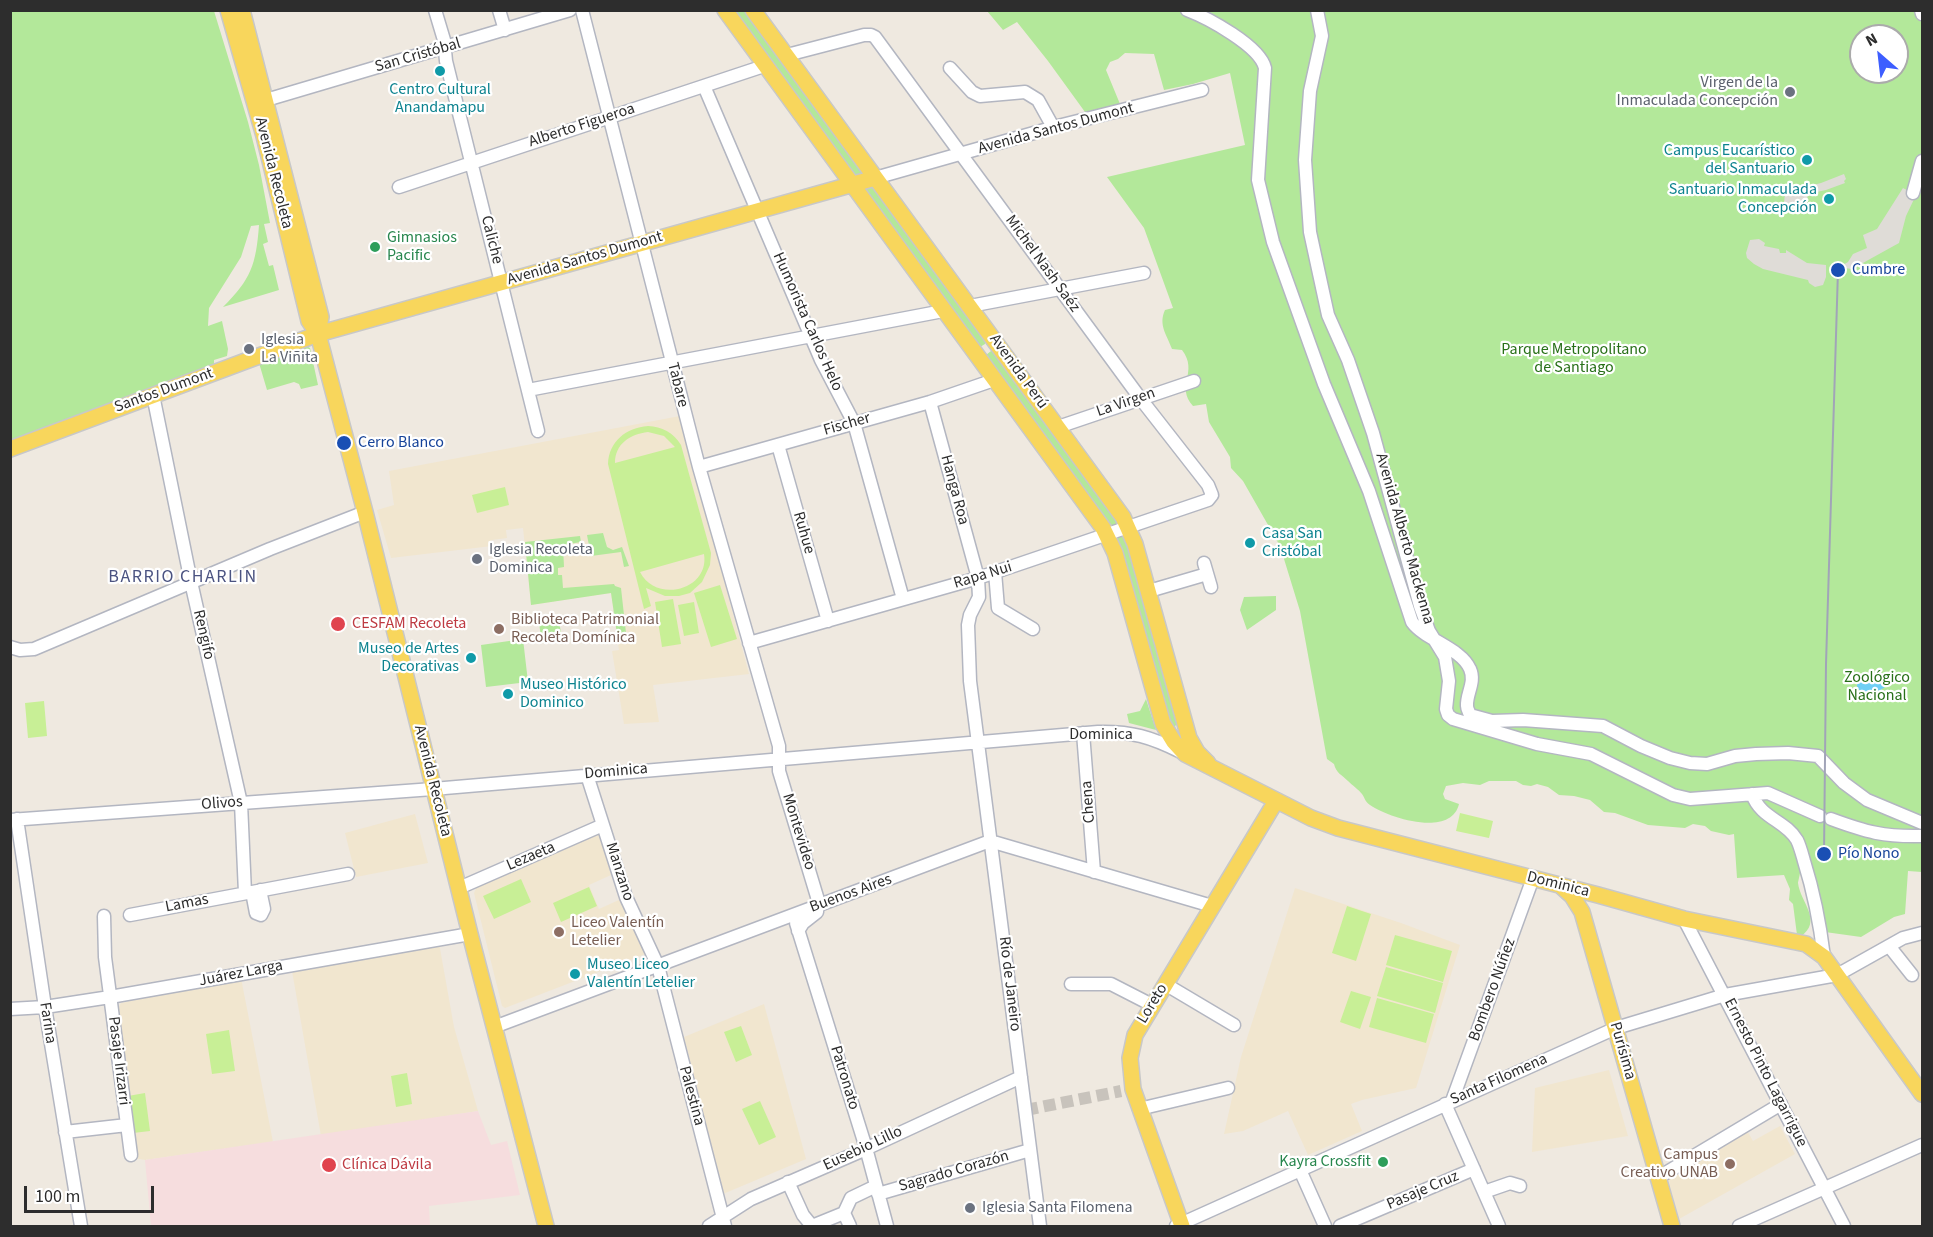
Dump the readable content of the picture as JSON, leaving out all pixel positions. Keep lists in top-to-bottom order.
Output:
{
  "streets": {
    "main road": [
      "Avenida Santos Dumont",
      "Avenida Recoleta",
      "Avenida Perú",
      "Santos Dumont",
      "Dominica",
      "Loreto",
      "Purísima"
    ],
    "street": [
      "San Cristóbal",
      "Alberto Figueroa",
      "Caliche",
      "Michel Nash Saéz",
      "Humorista Carlos Helo",
      "Tabare",
      "La Virgen",
      "Fischer",
      "Hanga Roa",
      "Ruhue",
      "Avenida Alberto Mackenna",
      "Rapa Nui",
      "Rengifo",
      "Chena",
      "Olivos",
      "Montevideo",
      "Lezaeta",
      "Manzano",
      "Buenos Aires",
      "Lamas",
      "Juárez Larga",
      "Río de Janeiro",
      "Bombero Núñez",
      "Farina",
      "Pasaje Irizarri",
      "Ernesto Pinto Lagarrigue",
      "Patronato",
      "Santa Filomena",
      "Palestina",
      "Eusebio Lillo",
      "Sagrado Corazón",
      "Pasaje Cruz"
    ]
  },
  "crossings": [
    ["San Cristóbal", "Avenida Recoleta"],
    ["San Cristóbal", "Caliche"],
    ["Alberto Figueroa", "Caliche"],
    ["Alberto Figueroa", "Humorista Carlos Helo"],
    ["Alberto Figueroa", "Avenida Perú"],
    ["Alberto Figueroa", "Tabare"],
    ["Avenida Santos Dumont", "Avenida Recoleta"],
    ["Avenida Santos Dumont", "Caliche"],
    ["Avenida Santos Dumont", "Michel Nash Saéz"],
    ["Avenida Santos Dumont", "Humorista Carlos Helo"],
    ["Avenida Santos Dumont", "Avenida Perú"],
    ["Avenida Santos Dumont", "Tabare"],
    ["Avenida Santos Dumont", "Santos Dumont"],
    ["Avenida Recoleta", "Santos Dumont"],
    ["Avenida Recoleta", "Dominica"],
    ["Avenida Recoleta", "Olivos"],
    ["Avenida Recoleta", "Lezaeta"],
    ["Avenida Recoleta", "Buenos Aires"],
    ["Avenida Recoleta", "Juárez Larga"],
    ["Michel Nash Saéz", "Avenida Perú"],
    ["Michel Nash Saéz", "La Virgen"],
    ["Michel Nash Saéz", "Rapa Nui"],
    ["Humorista Carlos Helo", "Fischer"],
    ["Humorista Carlos Helo", "Rapa Nui"],
    ["Avenida Perú", "La Virgen"],
    ["Avenida Perú", "Fischer"],
    ["Avenida Perú", "Rapa Nui"],
    ["Avenida Perú", "Dominica"],
    ["Tabare", "Fischer"],
    ["Tabare", "Rapa Nui"],
    ["Tabare", "Dominica"],
    ["Tabare", "Montevideo"],
    ["Santos Dumont", "Rengifo"],
    ["Fischer", "Hanga Roa"],
    ["Fischer", "Ruhue"],
    ["Hanga Roa", "Rapa Nui"],
    ["Ruhue", "Rapa Nui"],
    ["Rengifo", "Olivos"],
    ["Dominica", "Chena"],
    ["Dominica", "Olivos"],
    ["Dominica", "Montevideo"],
    ["Dominica", "Manzano"],
    ["Dominica", "Río de Janeiro"],
    ["Dominica", "Bombero Núñez"],
    ["Dominica", "Loreto"],
    ["Dominica", "Purísima"],
    ["Dominica", "Ernesto Pinto Lagarrigue"],
    ["Olivos", "Farina"],
    ["Montevideo", "Buenos Aires"],
    ["Lezaeta", "Manzano"],
    ["Manzano", "Buenos Aires"],
    ["Manzano", "Palestina"],
    ["Buenos Aires", "Río de Janeiro"],
    ["Buenos Aires", "Patronato"],
    ["Buenos Aires", "Palestina"],
    ["Juárez Larga", "Farina"],
    ["Juárez Larga", "Pasaje Irizarri"],
    ["Río de Janeiro", "Eusebio Lillo"],
    ["Río de Janeiro", "Sagrado Corazón"],
    ["Bombero Núñez", "Santa Filomena"],
    ["Loreto", "Santa Filomena"],
    ["Farina", "Pasaje Irizarri"],
    ["Purísima", "Santa Filomena"],
    ["Ernesto Pinto Lagarrigue", "Santa Filomena"],
    ["Patronato", "Eusebio Lillo"],
    ["Patronato", "Sagrado Corazón"],
    ["Palestina", "Eusebio Lillo"]
  ],
  "districts": ["BARRIO CHARLIN"],
  "parks": ["Parque Metropolitano de Santiago", "Zoológico Nacional"],
  "places": [
    "Centro Cultural Anandamapu",
    "Virgen de la Inmaculada Concepción",
    "Campus Eucarístico del Santuario",
    "Santuario Inmaculada Concepción",
    "Gimnasios Pacific",
    "Cumbre",
    "Iglesia La Viñita",
    "Cerro Blanco",
    "Casa San Cristóbal",
    "Iglesia Recoleta Dominica",
    "CESFAM Recoleta",
    "Biblioteca Patrimonial Recoleta Domínica",
    "Museo de Artes Decorativas",
    "Museo Histórico Dominico",
    "Pío Nono",
    "Liceo Valentín Letelier",
    "Museo Liceo Valentín Letelier",
    "Kayra Crossfit",
    "Campus Creativo UNAB",
    "Clínica Dávila",
    "Iglesia Santa Filomena"
  ],
  "scale_bar": "100 m",
  "north": "top left"
}
